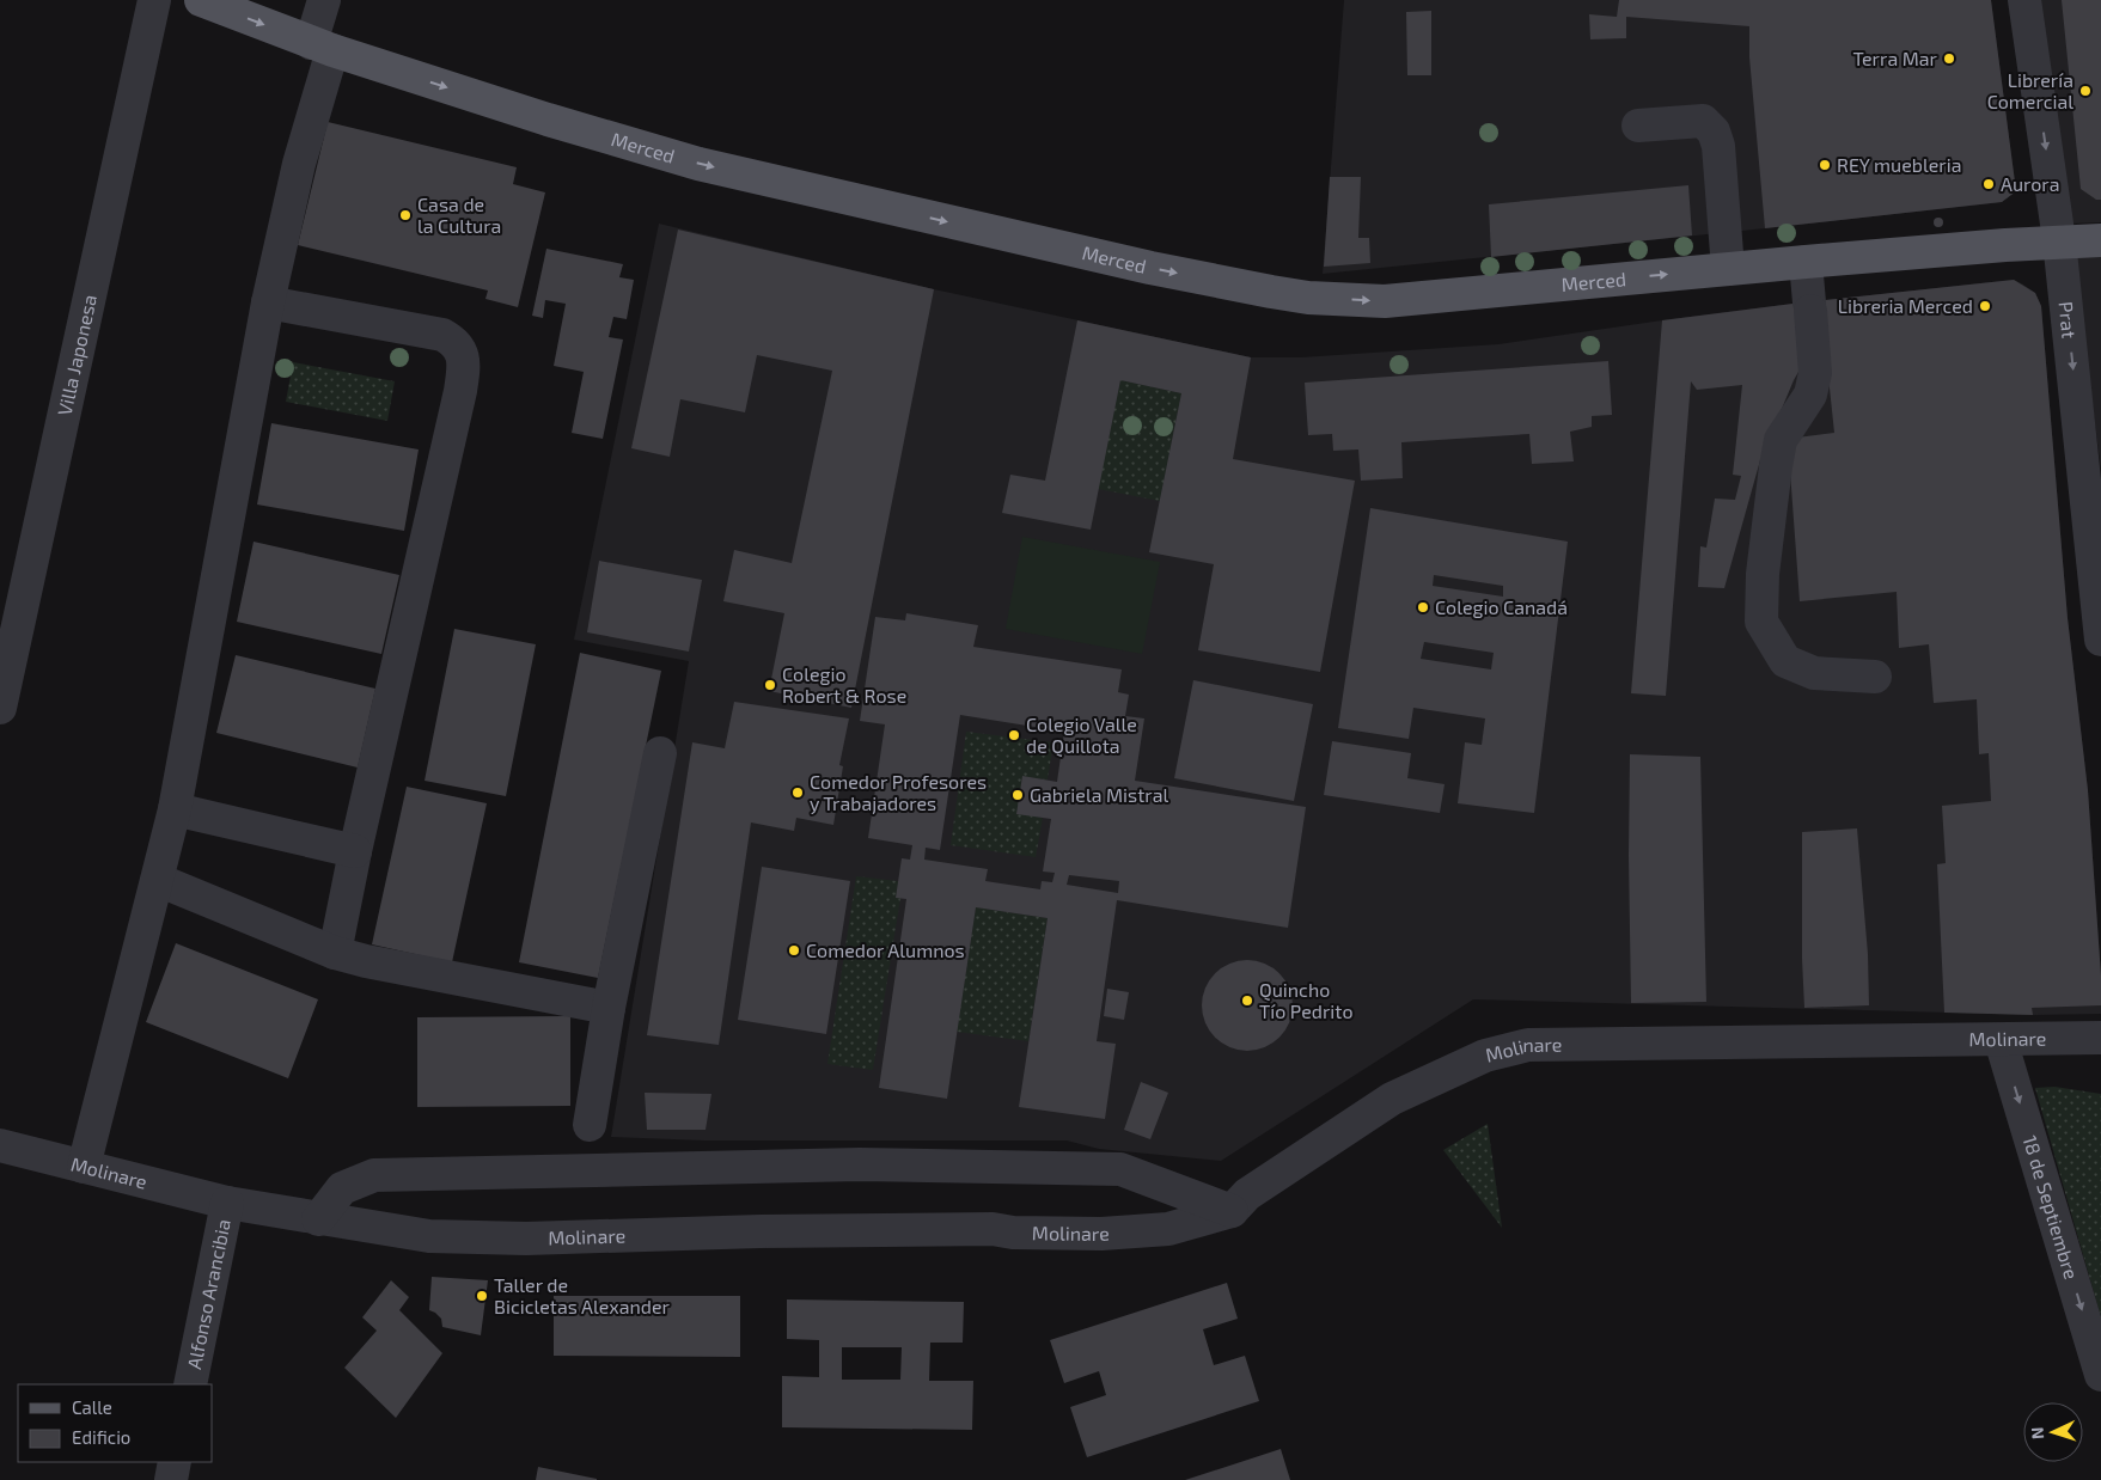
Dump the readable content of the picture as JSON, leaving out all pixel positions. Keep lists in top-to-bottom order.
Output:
{
  "streets": {
    "main road": ["Merced"],
    "street": [
      "Prat",
      "Villa Japonesa",
      "Molinare",
      "18 de Septiembre",
      "Alfonso Arancibia"
    ]
  },
  "crossings": [
    ["Merced", "Prat"],
    ["Molinare", "18 de Septiembre"],
    ["Molinare", "Alfonso Arancibia"]
  ],
  "one_way": ["Merced", "Prat", "18 de Septiembre"],
  "places": [
    "Terra Mar",
    "Librería Comercial",
    "REY muebleria",
    "Aurora",
    "Casa de la Cultura",
    "Libreria Merced",
    "Colegio Canadá",
    "Colegio Robert & Rose",
    "Colegio Valle de Quillota",
    "Comedor Profesores y Trabajadores",
    "Gabriela Mistral",
    "Comedor Alumnos",
    "Quincho Tío Pedrito",
    "Taller de Bicicletas Alexander"
  ],
  "legend": ["Calle", "Edificio"],
  "north": "left"
}
